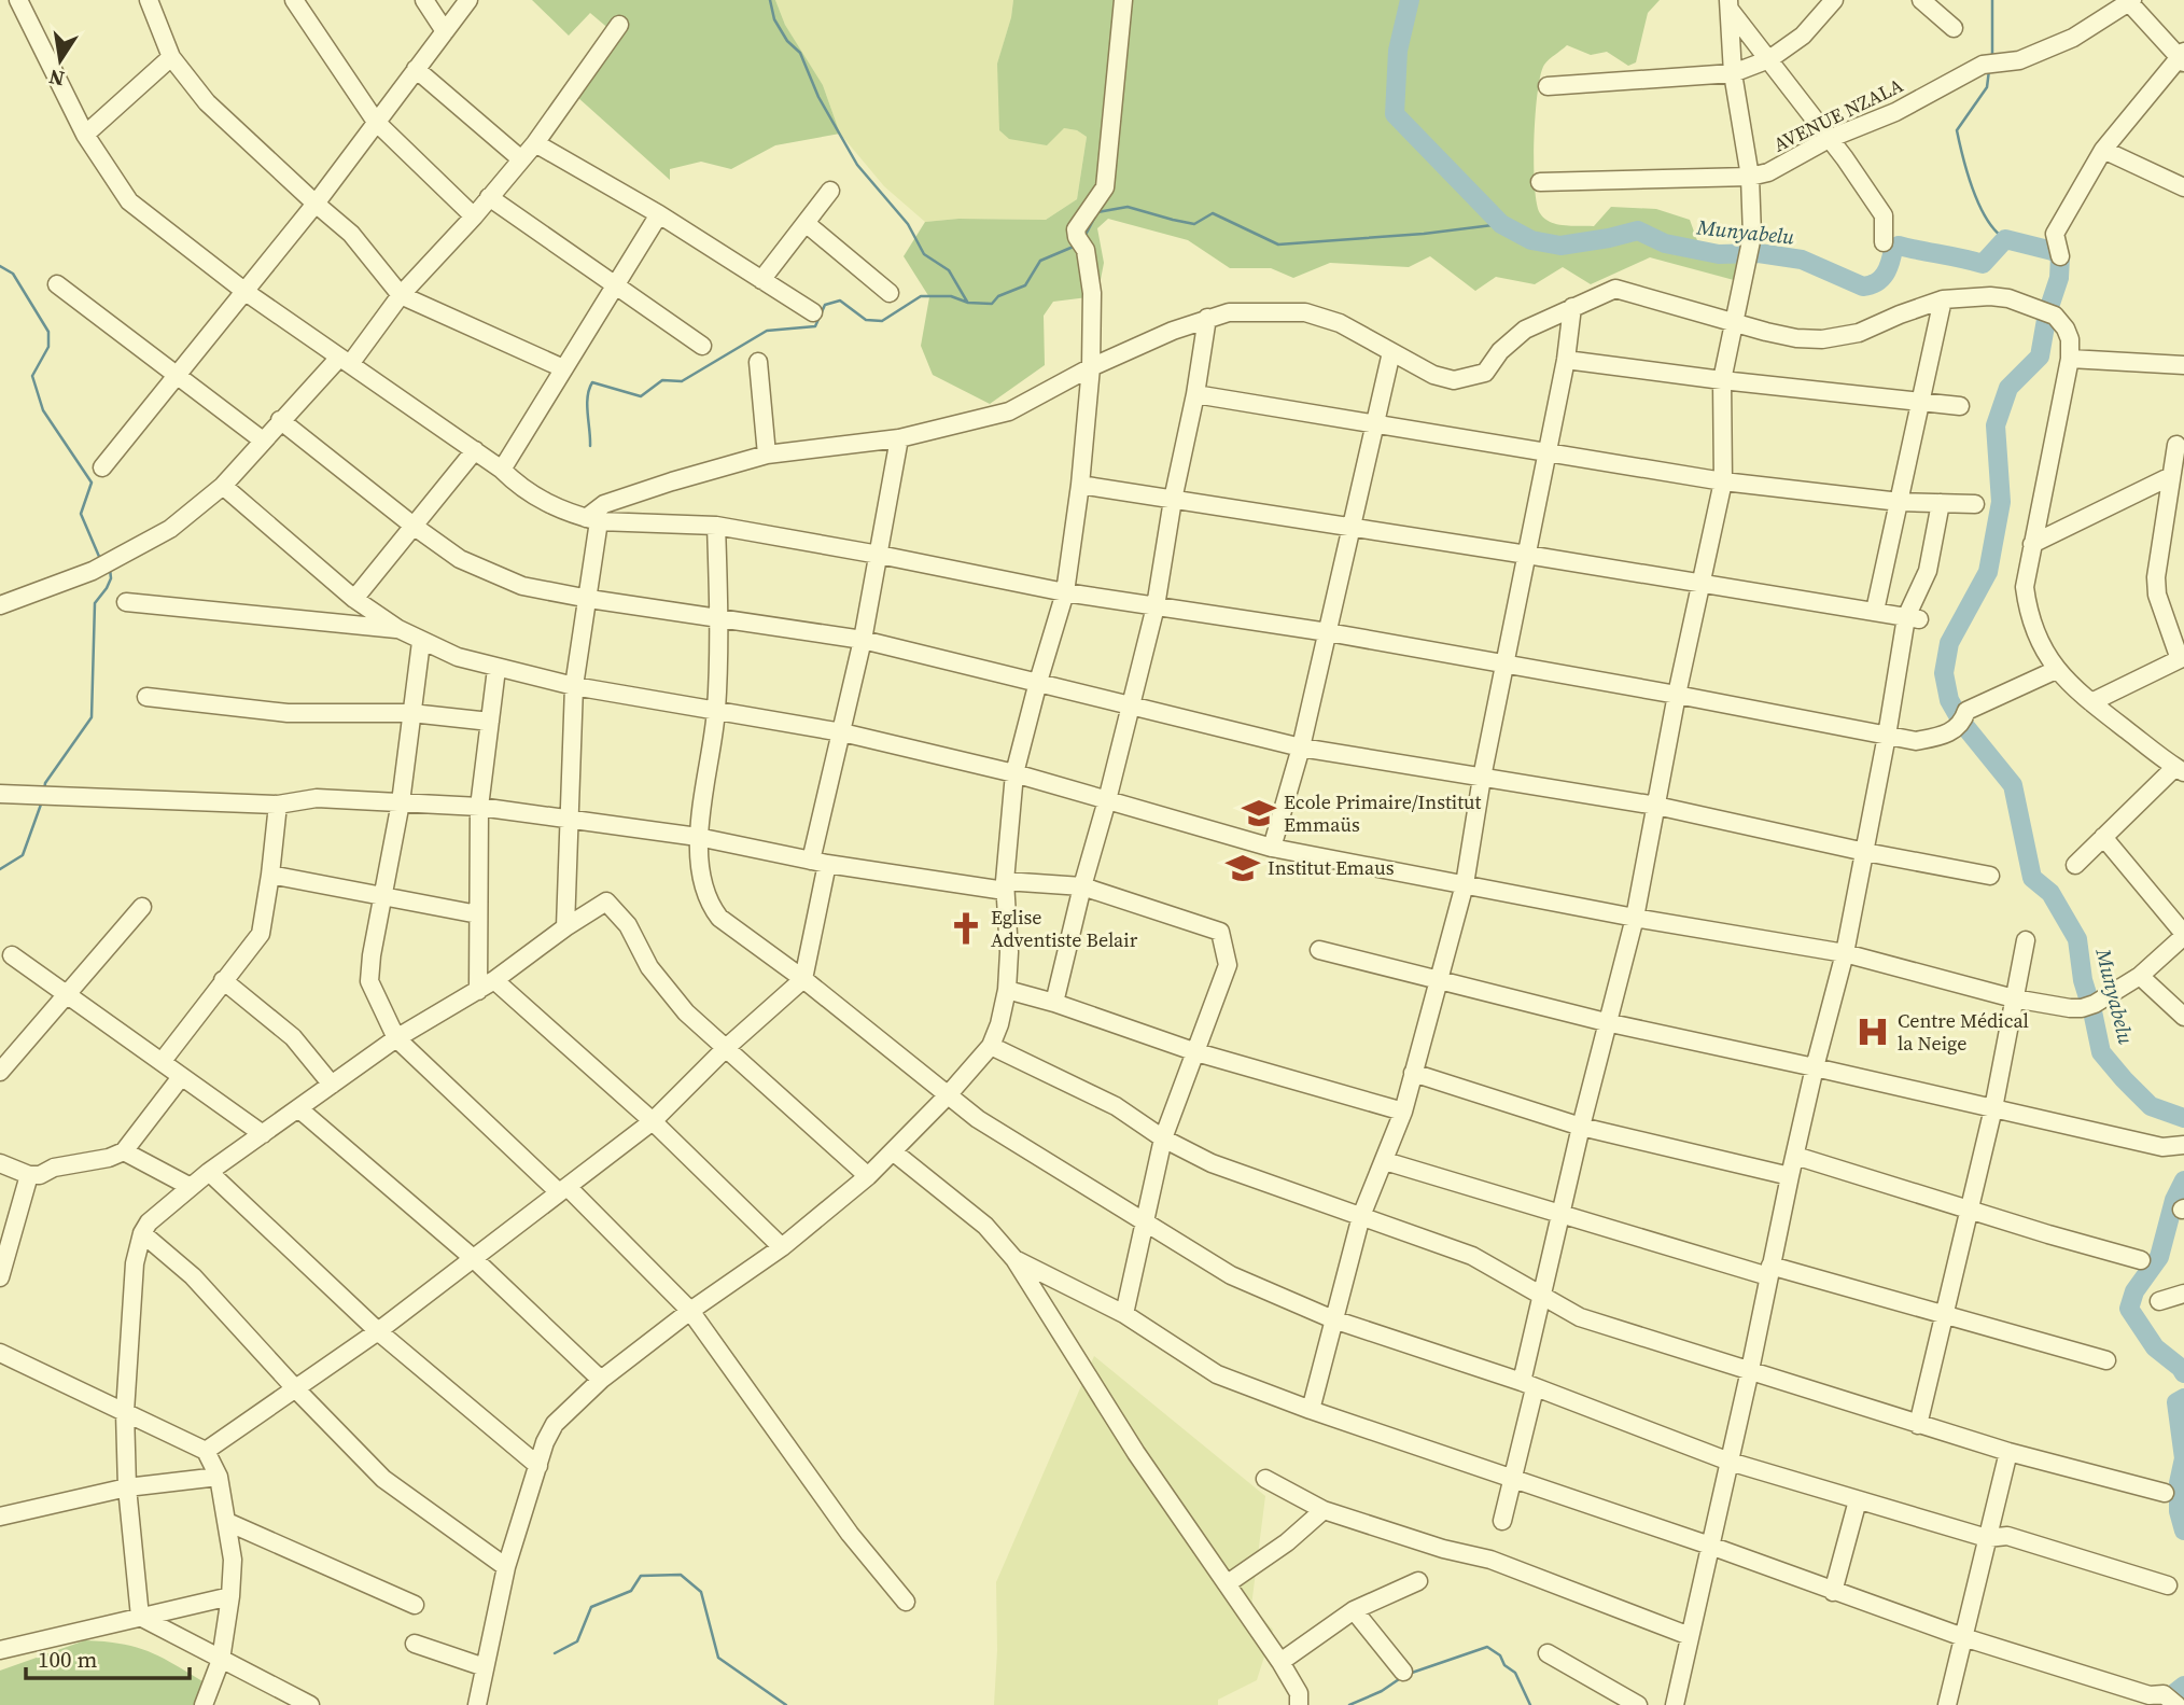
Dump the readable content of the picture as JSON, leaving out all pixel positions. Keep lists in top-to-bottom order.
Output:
{
  "streets": {
    "street": ["AVENUE NZALA"]
  },
  "water": ["Munyabelu"],
  "places": {
    "school or university": ["Ecole Primaire/Institut Emmaüs", "Institut Emaus"],
    "church": ["Eglise Adventiste Belair"],
    "hospital": ["Centre Médical la Neige"]
  },
  "scale_bar": "100 m",
  "north": "bottom"
}
